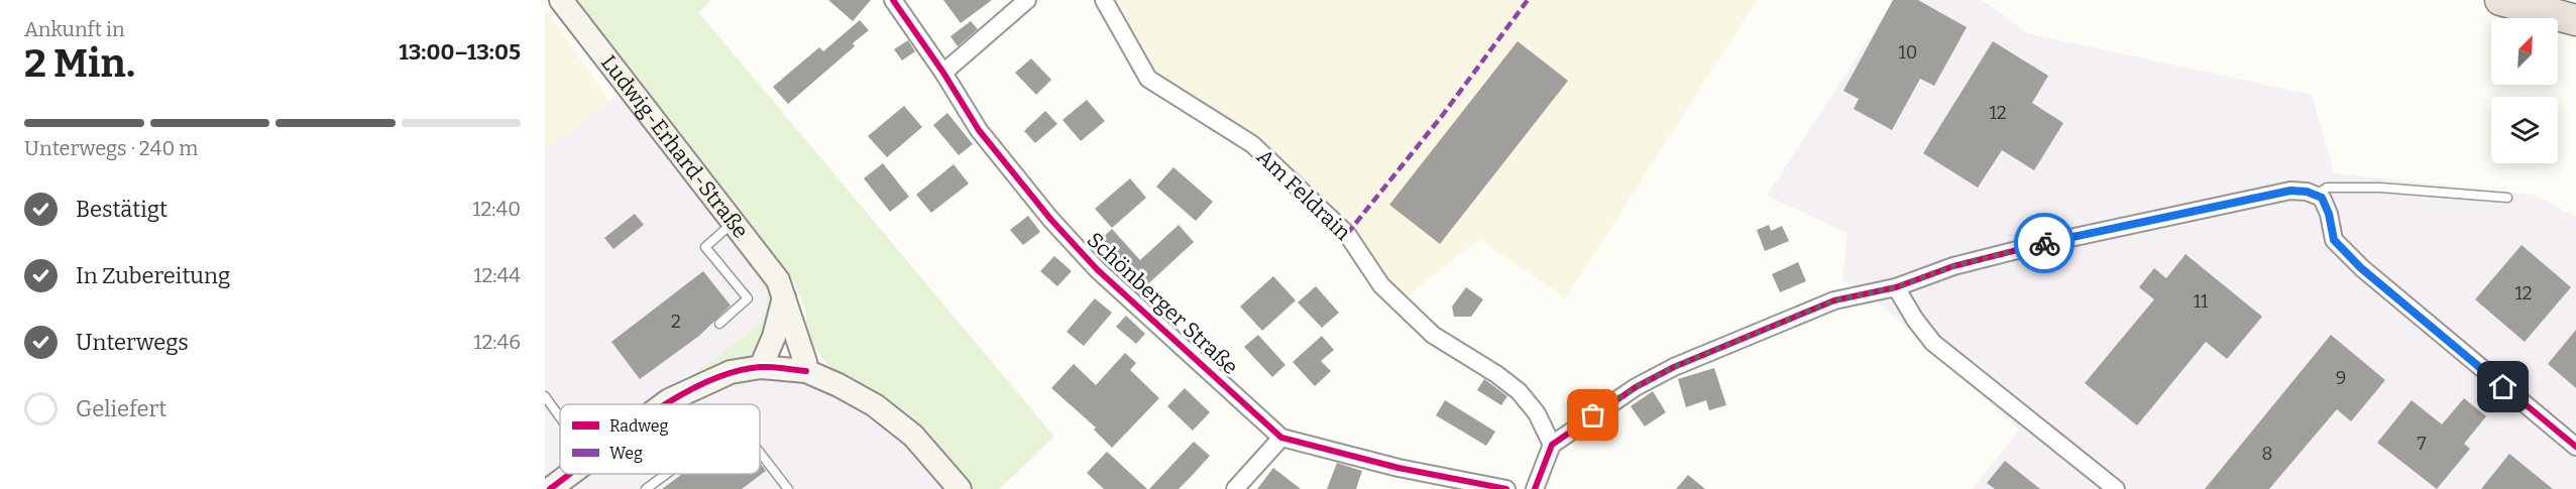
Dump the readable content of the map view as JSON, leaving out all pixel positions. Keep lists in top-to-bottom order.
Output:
{
  "streets": {
    "street": ["Ludwig-Erhard-Straße", "Am Feldrain", "Schönberger Straße"]
  },
  "house_numbers": [
    "10",
    "12",
    "12",
    "11",
    "2",
    "9",
    "7",
    "8"
  ],
  "legend": ["Radweg", "Weg"],
  "north": "top right",
  "page": {
    "heading": ["2 Min.", "Ankunft in", "13:00–13:05"],
    "bar": "Unterwegs · 240 m",
    "list": [
      ["Bestätigt", "12:40"],
      ["In Zubereitung", "12:44"],
      ["Unterwegs", "12:46"],
      "Geliefert"
    ]
  }
}
